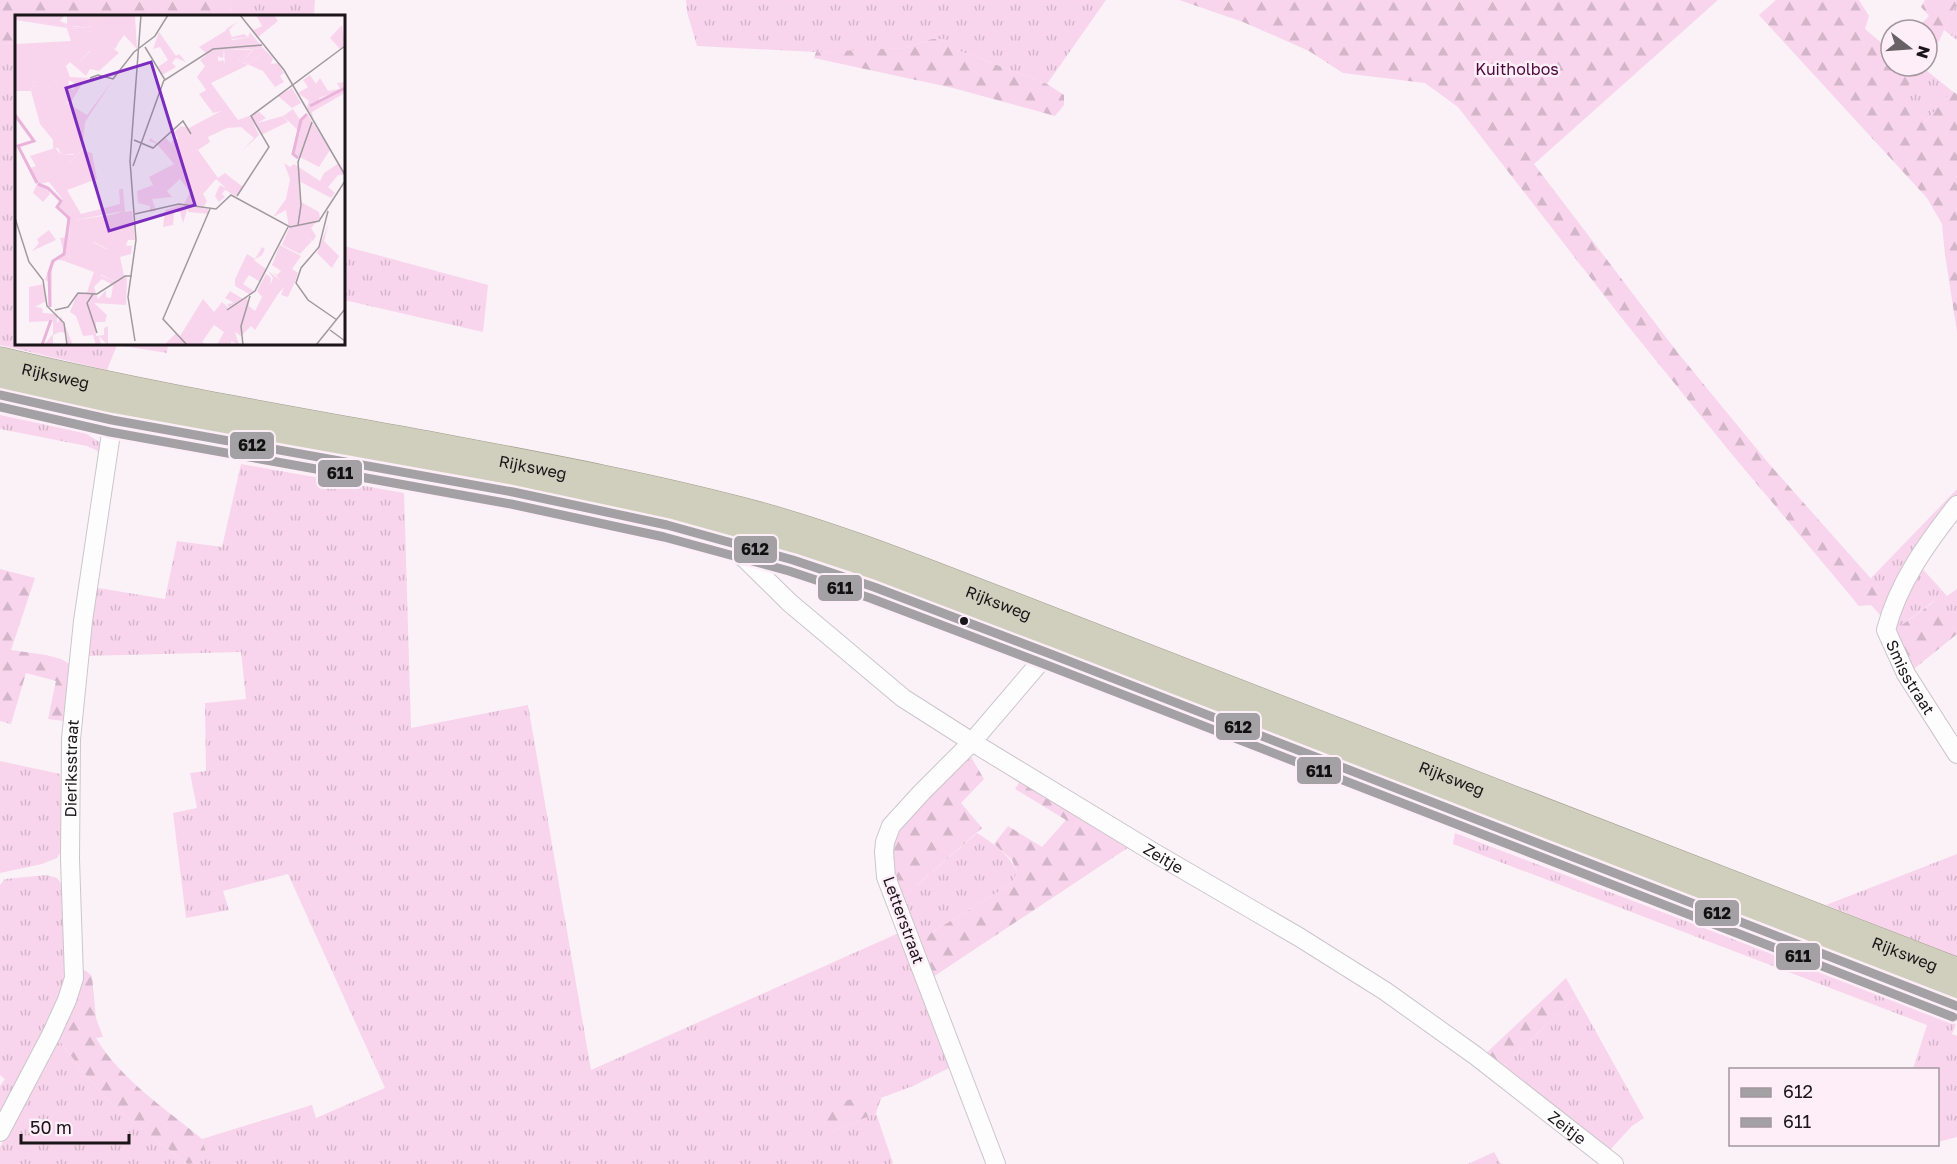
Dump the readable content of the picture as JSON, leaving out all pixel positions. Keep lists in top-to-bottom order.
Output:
{
  "streets": {
    "highway": ["Rijksweg"],
    "street": [
      "Smisstraat",
      "Dieriksstraat",
      "Zeitje",
      "Letterstraat"
    ]
  },
  "crossings": [
    ["Rijksweg", "Dieriksstraat"],
    ["Rijksweg", "Zeitje"],
    ["Rijksweg", "Letterstraat"],
    ["Zeitje", "Letterstraat"]
  ],
  "parks": ["Kuitholbos"],
  "lines": ["transit line 612", "transit line 611"],
  "legend": ["612", "611"],
  "scale_bar": "50 m",
  "north": "right"
}
